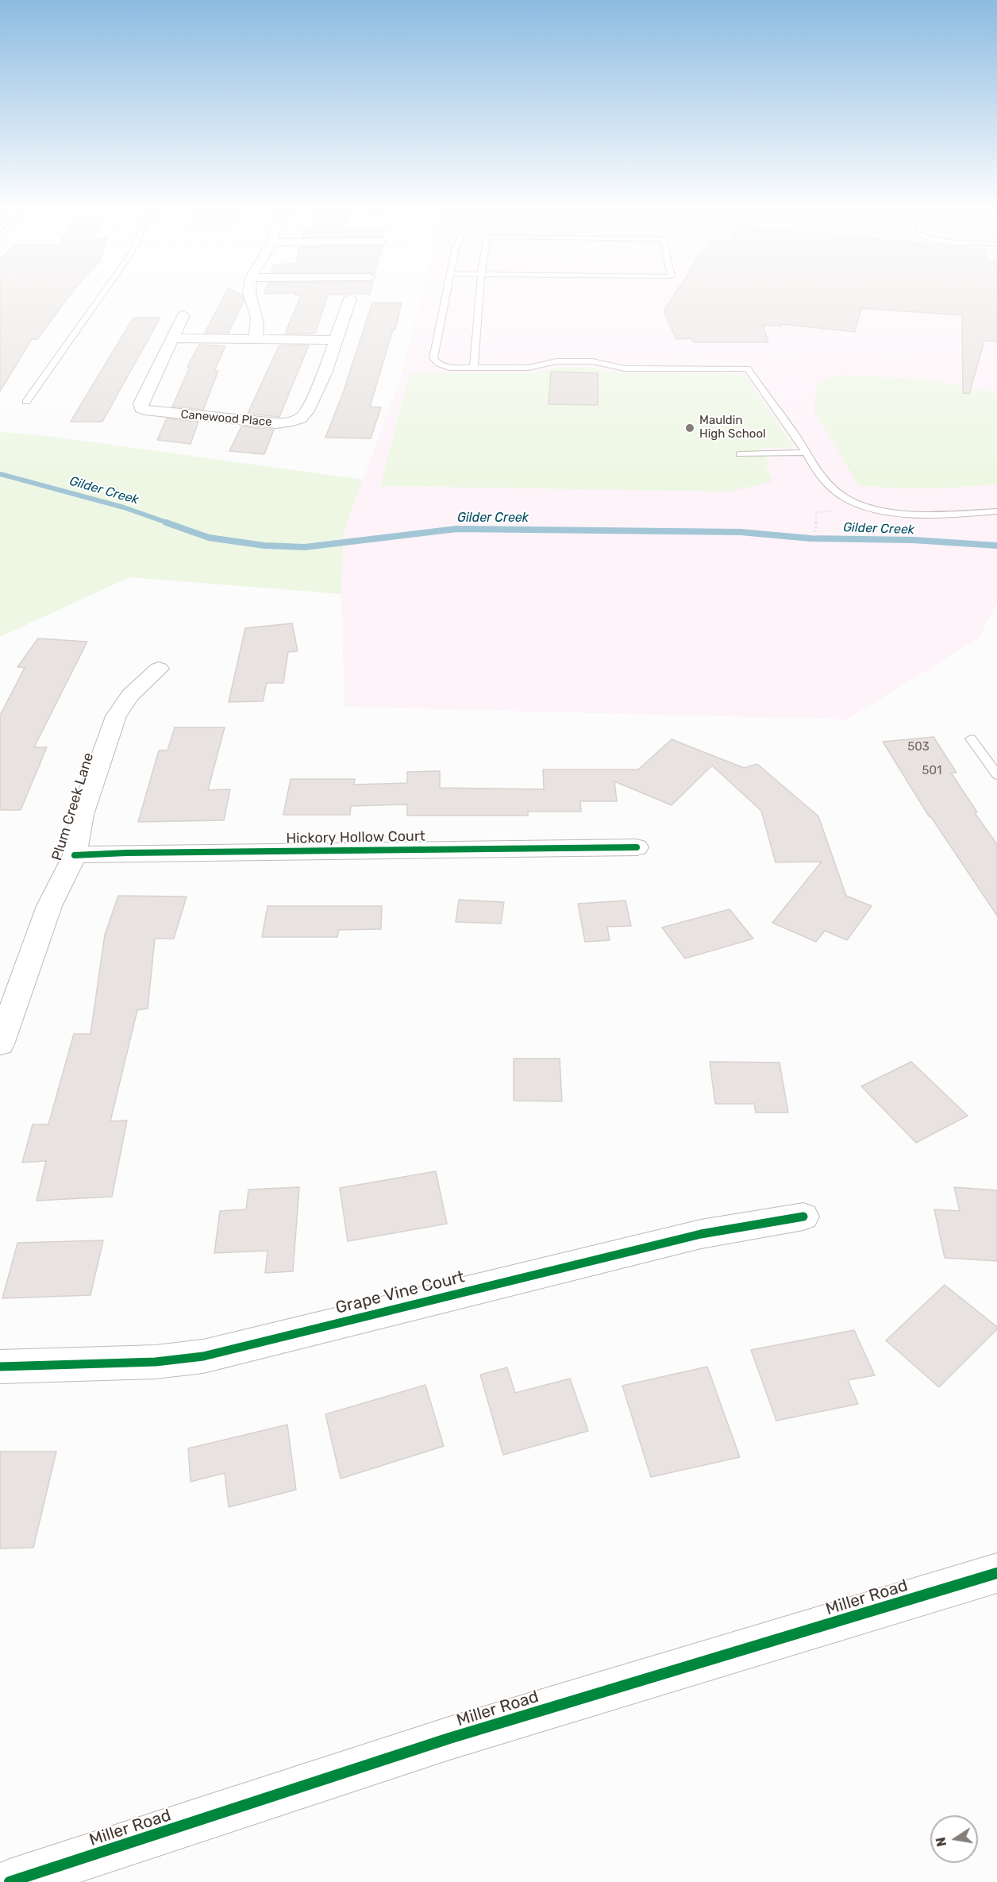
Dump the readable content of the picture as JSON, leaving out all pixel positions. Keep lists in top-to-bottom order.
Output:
{
  "streets": {
    "street": [
      "Canewood Place",
      "Plum Creek Lane",
      "Hickory Hollow Court",
      "Grape Vine Court",
      "Miller Road"
    ]
  },
  "crossings": [
    ["Plum Creek Lane", "Hickory Hollow Court"]
  ],
  "water": ["Gilder Creek"],
  "places": ["Mauldin High School"],
  "house_numbers": ["503", "501"],
  "north": "left"
}
